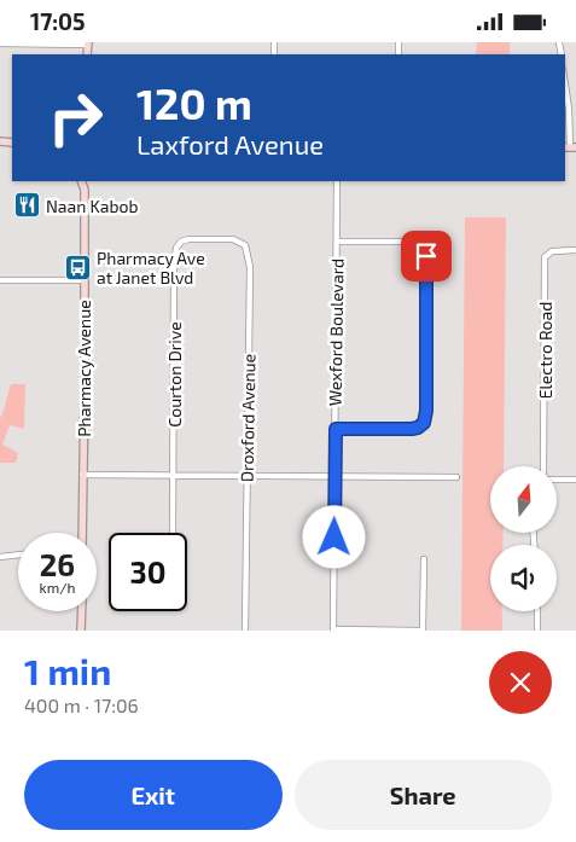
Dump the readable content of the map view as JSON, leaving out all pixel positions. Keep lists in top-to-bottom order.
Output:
{
  "streets": {
    "street": [
      "Wexford Boulevard",
      "Electro Road",
      "Pharmacy Avenue",
      "Courton Drive",
      "Droxford Avenue"
    ]
  },
  "crossings": [
    ["Courton Drive", "Droxford Avenue"]
  ],
  "places": {
    "restaurant": ["Naan Kabob"],
    "bus stop": ["Pharmacy Ave at Janet Blvd"]
  },
  "north": "top",
  "page": {
    "status": "17:05",
    "turn": ["120 m", "Laxford Avenue"],
    "speed": "26 km/h",
    "limit": "30",
    "heading": ["1 min", "400 m · 17:06"],
    "buttons": ["Exit", "Share"]
  }
}
